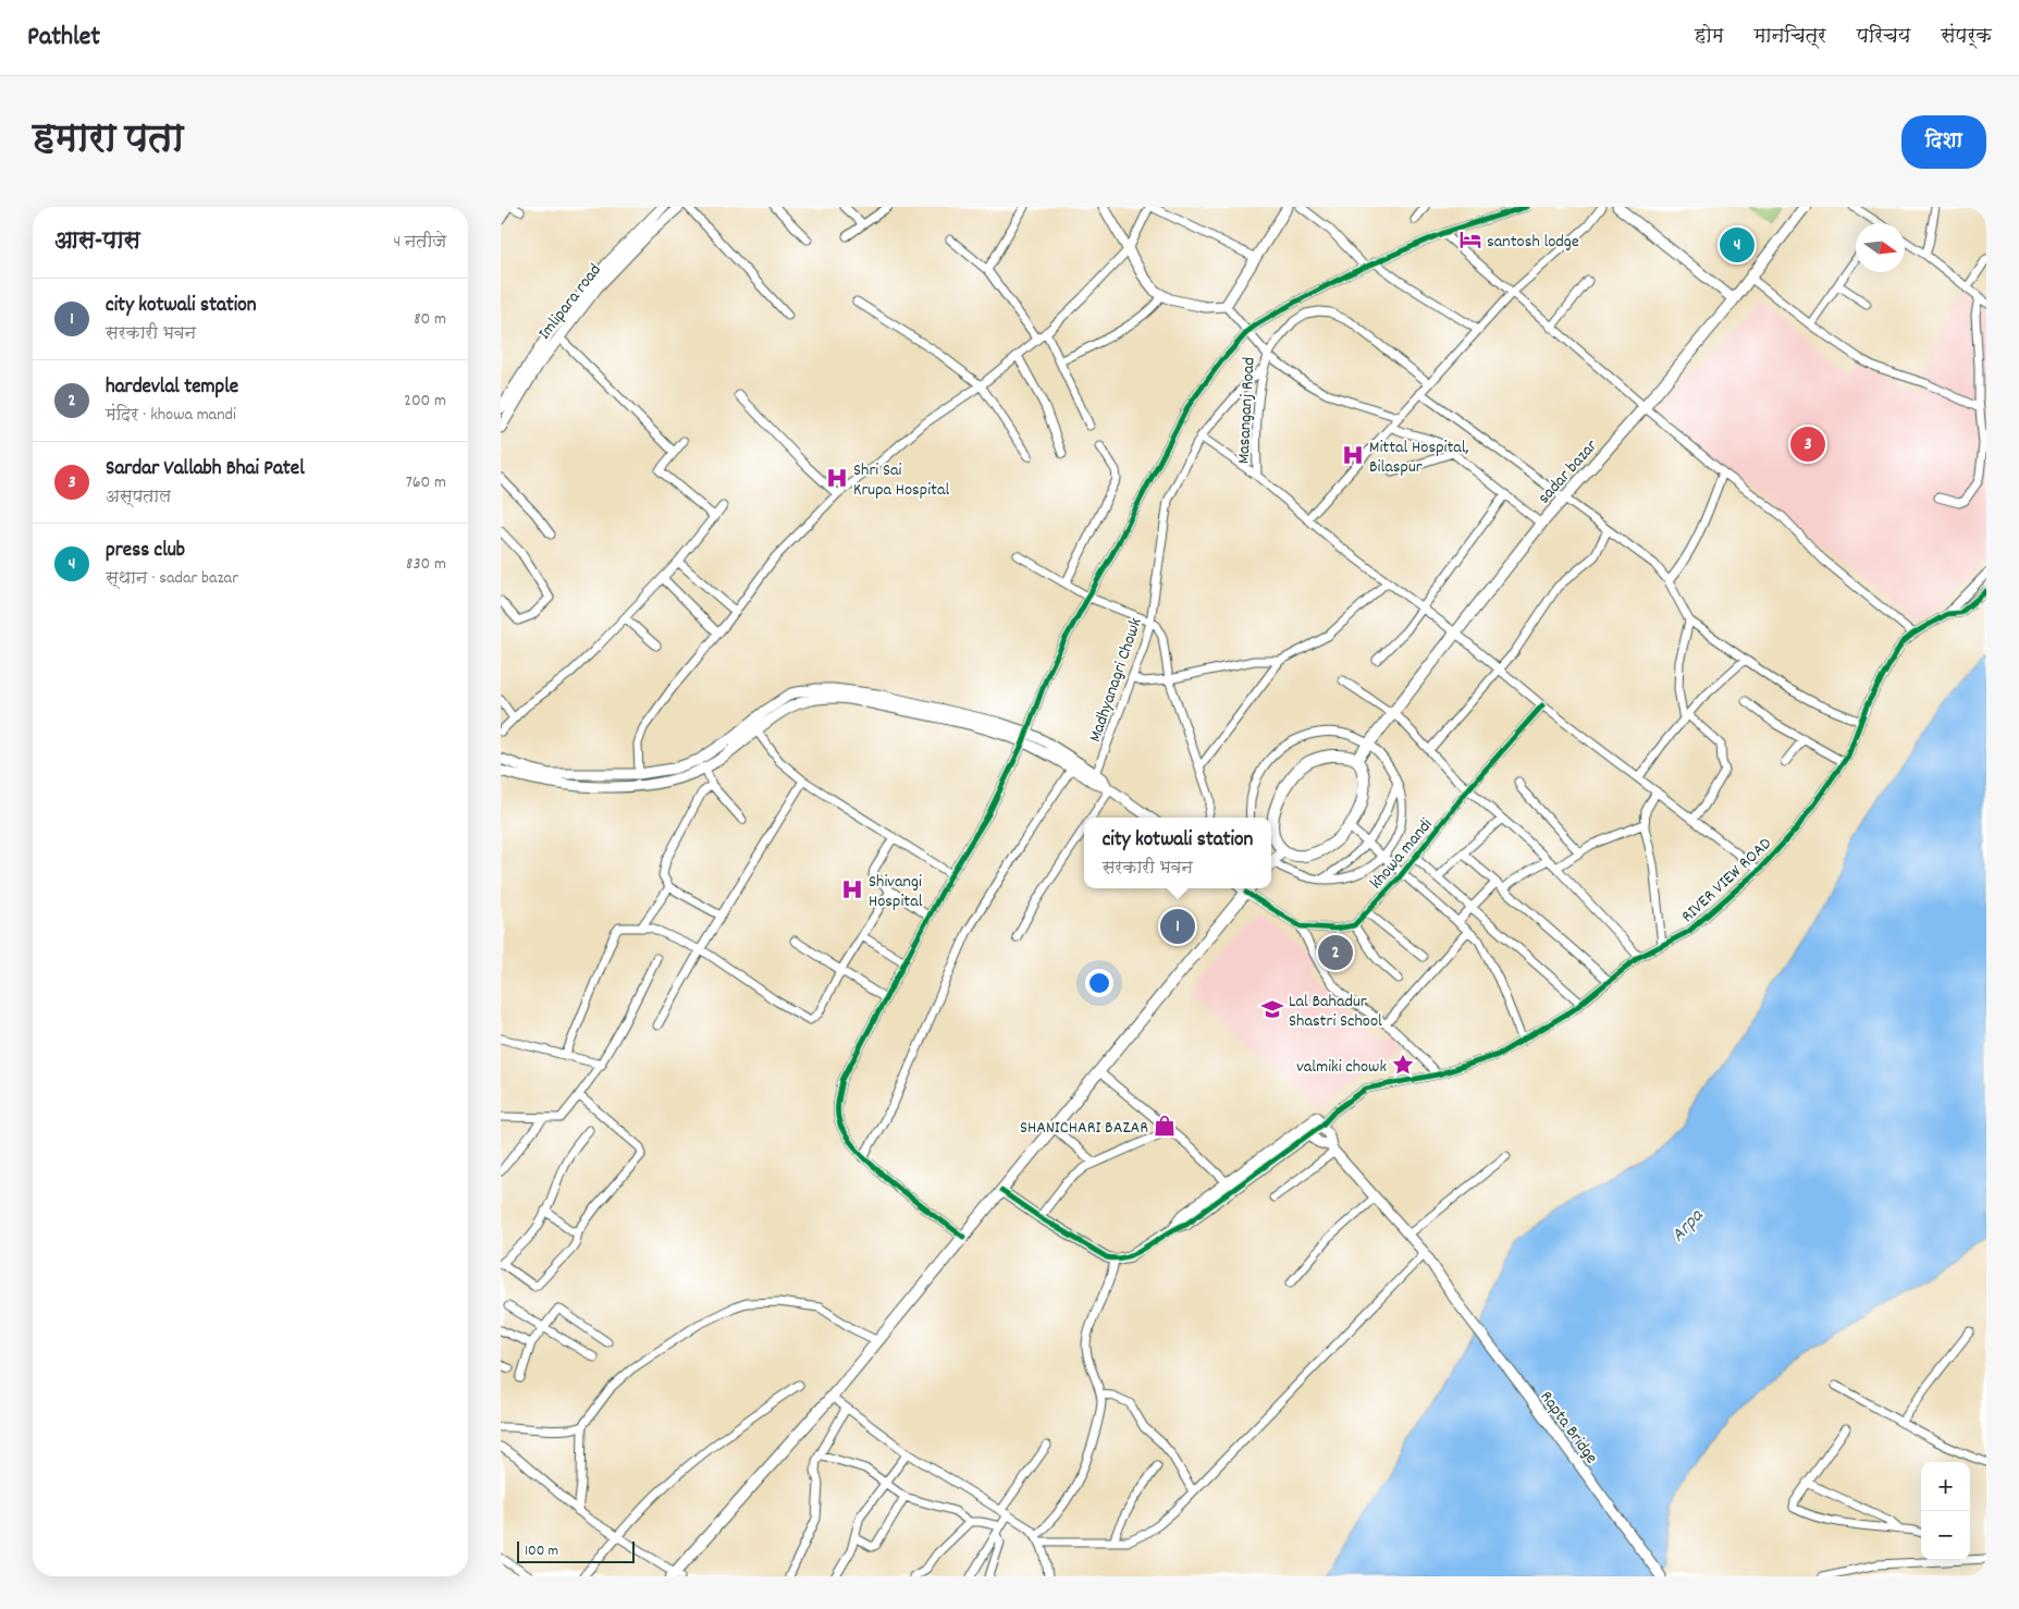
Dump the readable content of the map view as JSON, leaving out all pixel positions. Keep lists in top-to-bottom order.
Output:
{
  "streets": {
    "main road": ["sadar bazar"],
    "street": [
      "Imlipara road",
      "Masanganj Road",
      "Madhyanagri Chowk",
      "khowa mandi",
      "RIVER VIEW ROAD",
      "Rapta Bridge"
    ]
  },
  "crossings": [
    ["Masanganj Road", "Madhyanagri Chowk"]
  ],
  "water": ["Arpa"],
  "places": {
    "hotel": ["santosh lodge"],
    "hospital": ["Mittal Hospital, Bilaspur", "Shri Sai Krupa Hospital", "Shivangi Hospital"],
    "school or university": ["Lal Bahadur Shastri School"],
    "place": ["valmiki chowk"],
    "shop": ["SHANICHARI BAZAR"]
  },
  "scale_bar": "100 m",
  "north": "right",
  "page": {
    "header": "Pathlet",
    "nav": [
      "होम",
      "मानचित्र",
      "परिचय",
      "संपर्क"
    ],
    "title": "हमारा पता",
    "buttons": "दिशा",
    "heading": ["आस-पास", "4 नतीजे"],
    "pins": [
      "4",
      "3",
      "1",
      "2"
    ],
    "list": [
      {
        "mark": "1",
        "name": "city kotwali station",
        "note": "सरकारी भवन",
        "value": "80 m"
      },
      {
        "mark": "2",
        "name": "hardevlal temple",
        "note": "मंदिर · khowa mandi",
        "value": "200 m"
      },
      {
        "mark": "3",
        "name": "Sardar Vallabh Bhai Patel",
        "note": "अस्पताल",
        "value": "760 m"
      },
      {
        "mark": "4",
        "name": "press club",
        "note": "स्थान · sadar bazar",
        "value": "830 m"
      }
    ],
    "popup": ["city kotwali station", "सरकारी भवन"],
    "map_buttons": ["+", "−"],
    "scale": "100 m"
  }
}
